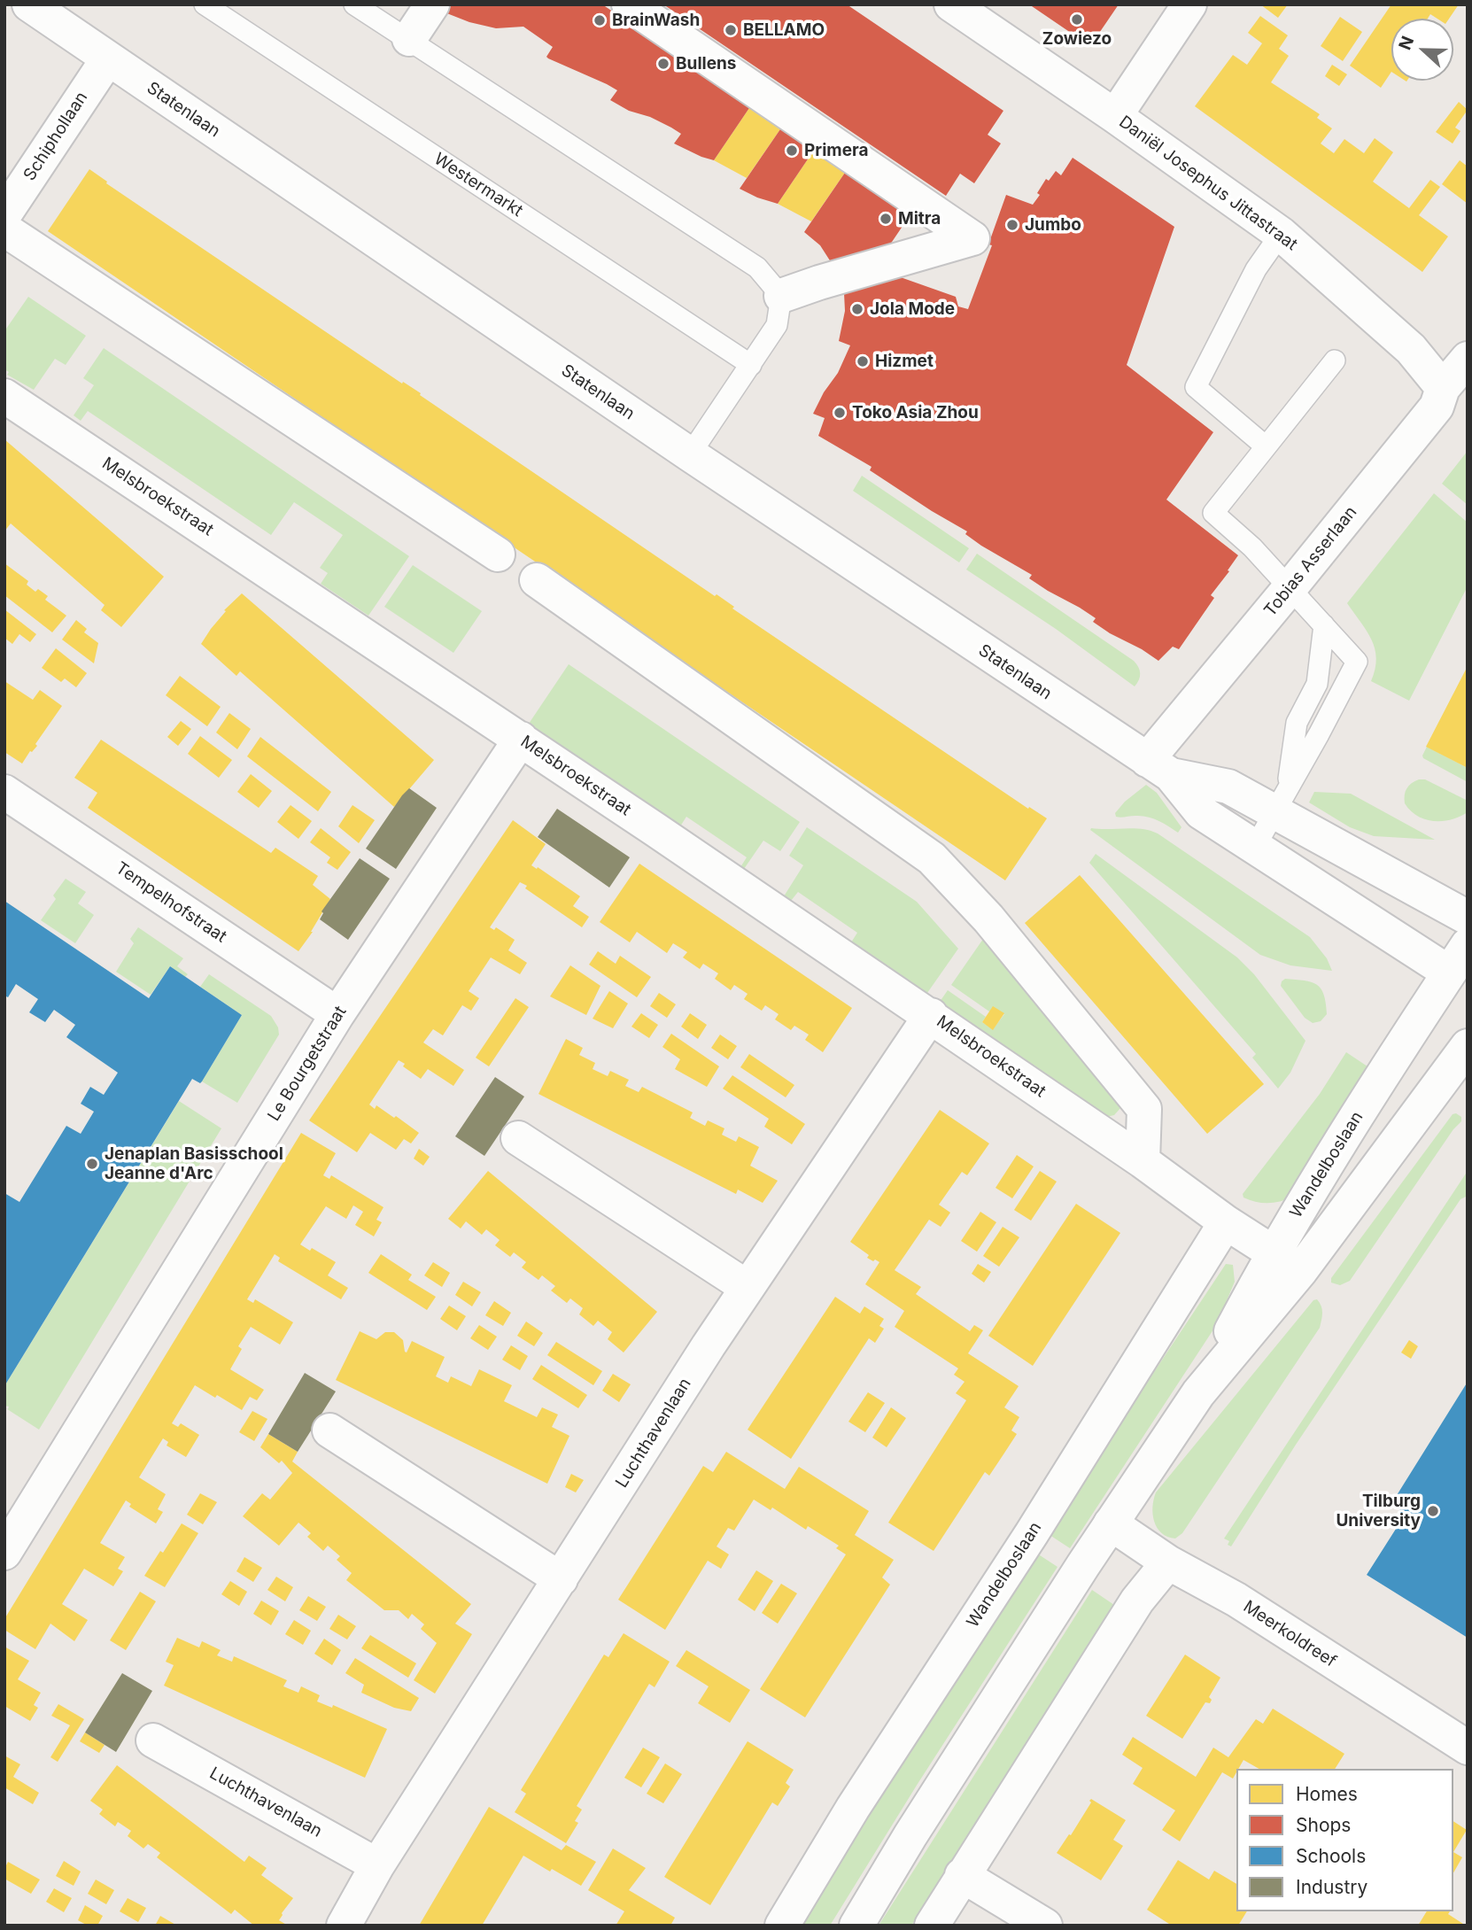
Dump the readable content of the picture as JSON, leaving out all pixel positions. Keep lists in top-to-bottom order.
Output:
{
  "streets": {
    "street": [
      "Statenlaan",
      "Schiphollaan",
      "Daniël Josephus Jittastraat",
      "Melsbroekstraat",
      "Tobias Asserlaan",
      "Tempelhofstraat",
      "Le Bourgetstraat",
      "Wandelboslaan",
      "Luchthavenlaan",
      "Meerkoldreef"
    ],
    "lane": ["Westermarkt"]
  },
  "crossings": [
    ["Statenlaan", "Schiphollaan"],
    ["Statenlaan", "Tobias Asserlaan"],
    ["Statenlaan", "Wandelboslaan"],
    ["Daniël Josephus Jittastraat", "Tobias Asserlaan"],
    ["Melsbroekstraat", "Le Bourgetstraat"],
    ["Melsbroekstraat", "Wandelboslaan"],
    ["Melsbroekstraat", "Luchthavenlaan"],
    ["Tempelhofstraat", "Le Bourgetstraat"],
    ["Wandelboslaan", "Meerkoldreef"]
  ],
  "places": [
    "Zowiezo",
    "BrainWash",
    "BELLAMO",
    "Bullens",
    "Primera",
    "Mitra",
    "Jumbo",
    "Jola Mode",
    "Hizmet",
    "Toko Asia Zhou",
    "Jenaplan Basisschool Jeanne d'Arc",
    "Tilburg University"
  ],
  "legend": [
    "Homes",
    "Shops",
    "Schools",
    "Industry"
  ],
  "north": "left"
}
